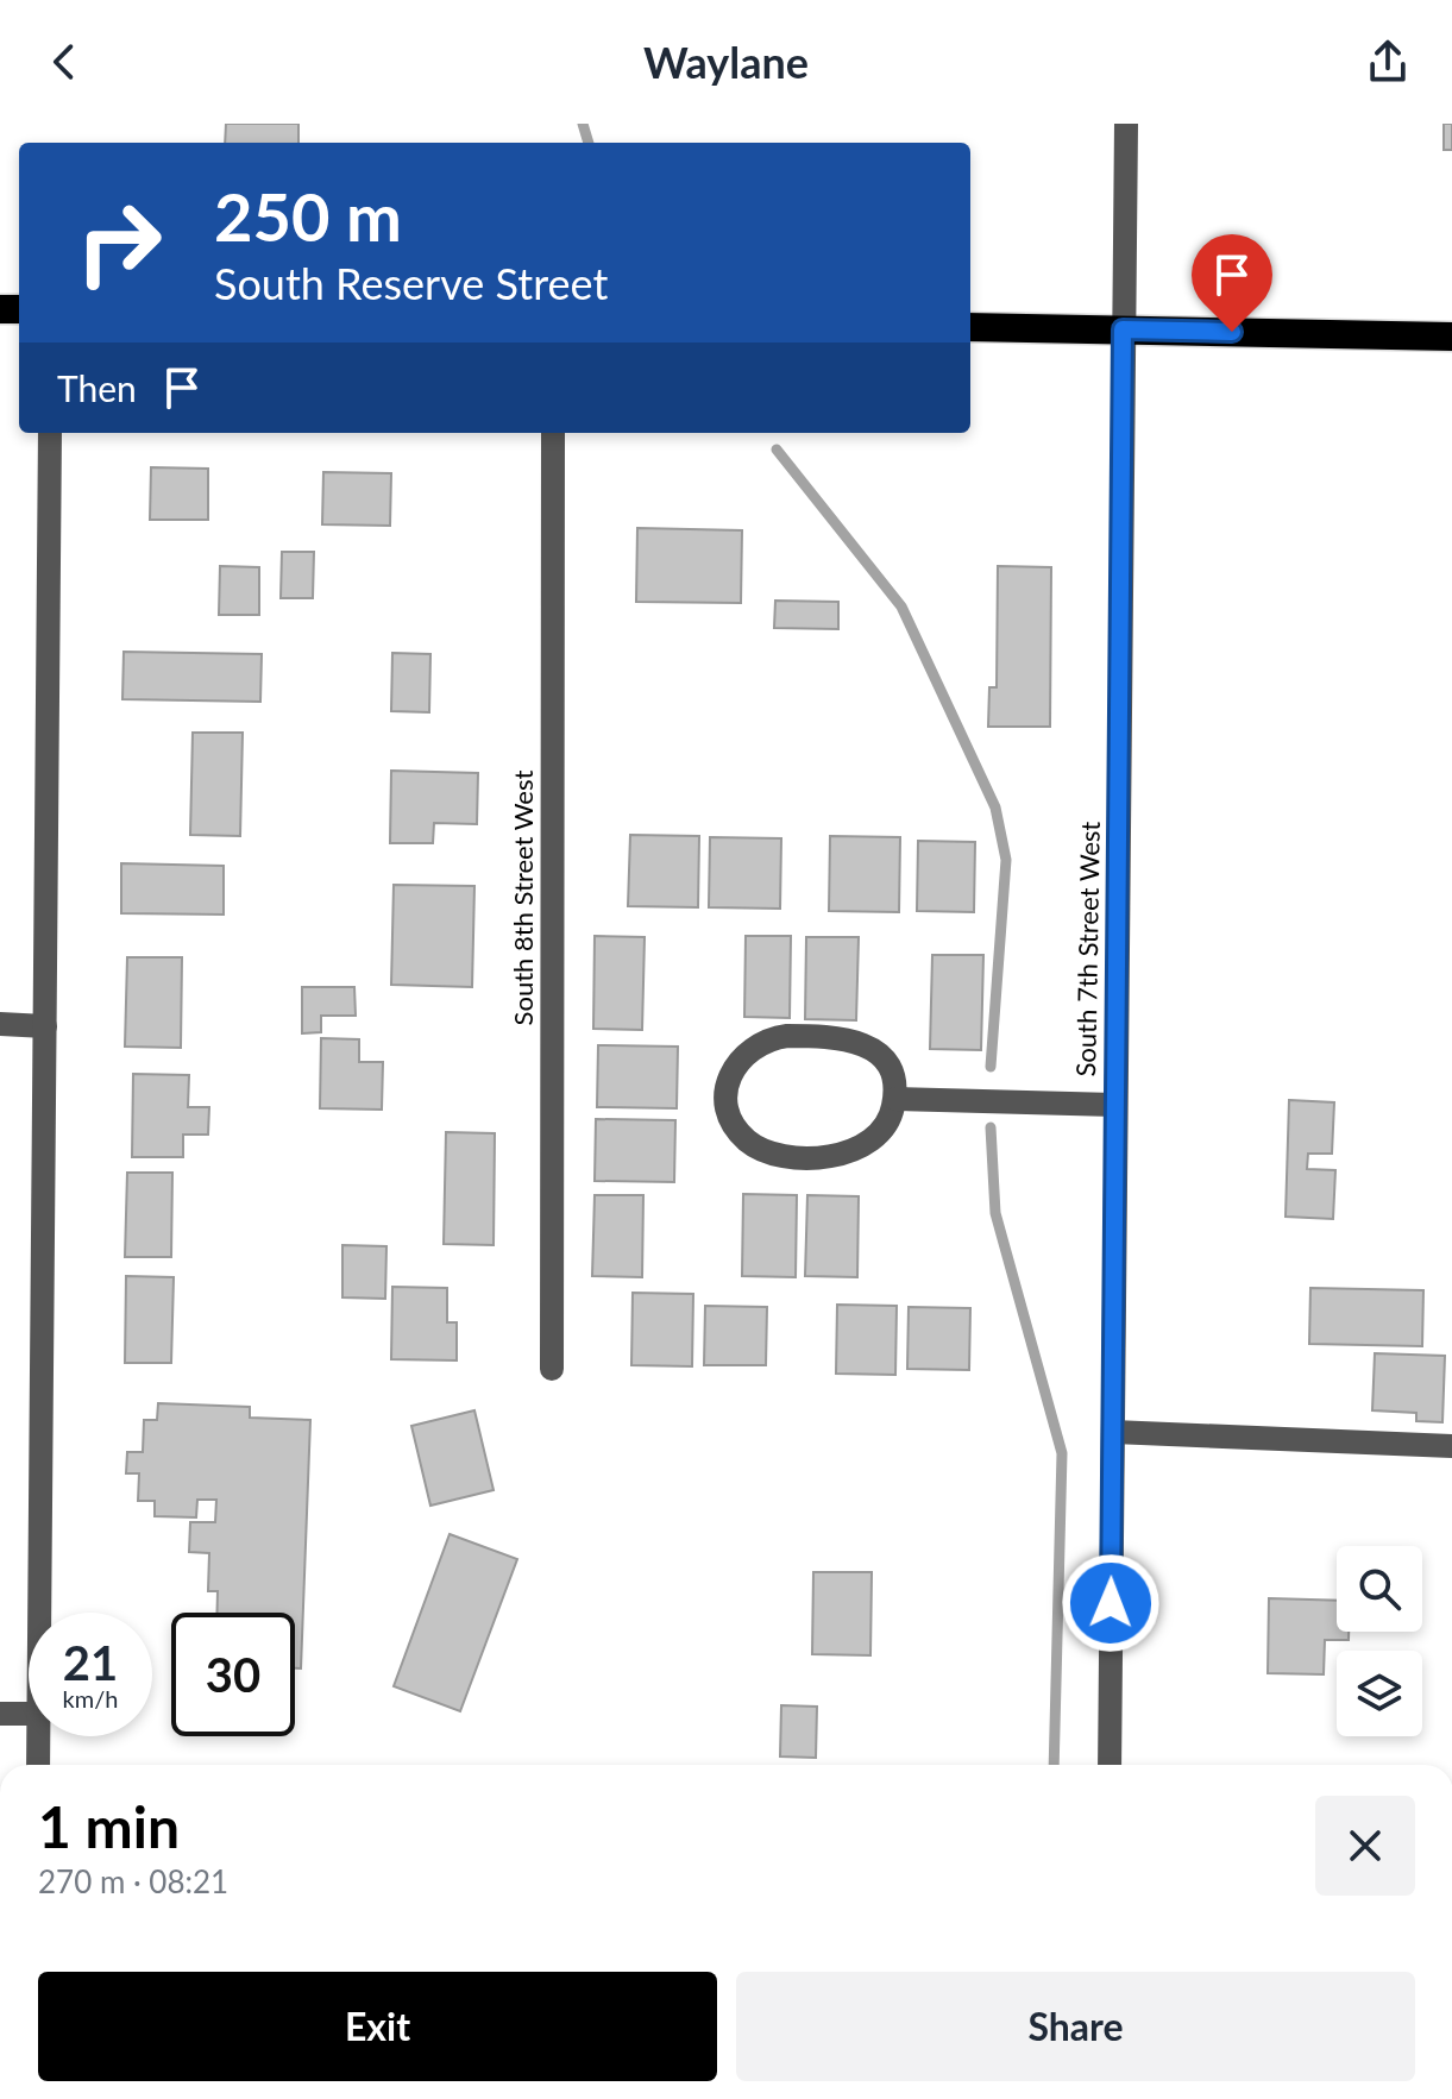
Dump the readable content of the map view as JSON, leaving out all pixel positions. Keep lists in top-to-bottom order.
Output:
{
  "streets": {
    "street": ["South 8th Street West", "South 7th Street West"]
  },
  "page": {
    "header": "Waylane",
    "turn": ["250 m", "South Reserve Street"],
    "then": "Then",
    "speed": "21 km/h",
    "limit": "30",
    "heading": ["1 min", "270 m · 08:21"],
    "buttons": ["Exit", "Share"]
  }
}
